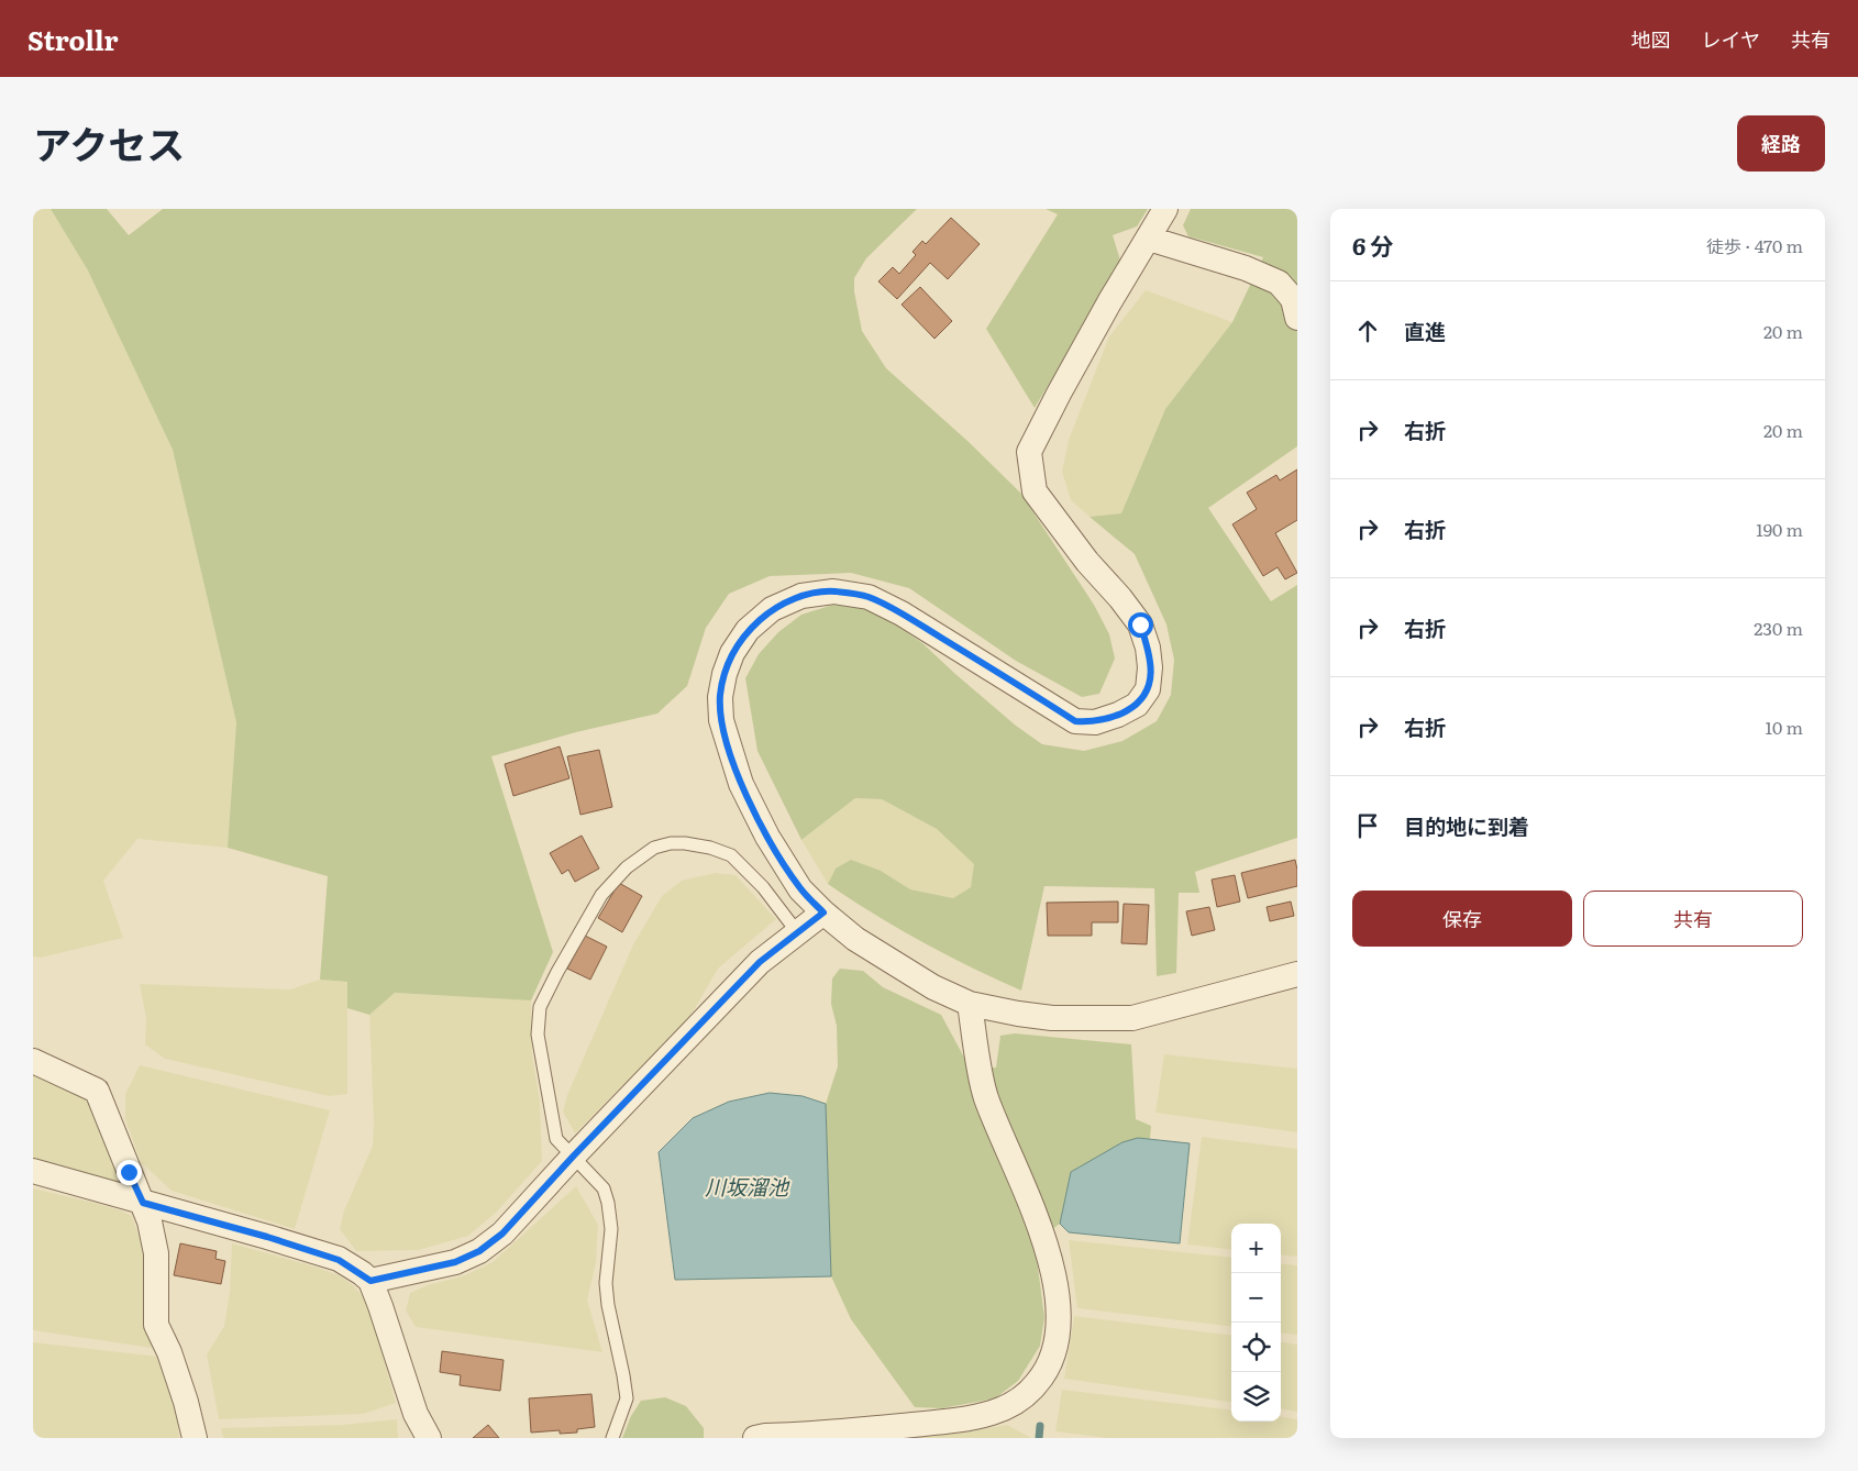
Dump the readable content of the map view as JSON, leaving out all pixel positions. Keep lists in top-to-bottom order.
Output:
{
  "water": ["川坂溜池"],
  "page": {
    "header": "Strollr",
    "nav": ["地図", "レイヤ", "共有"],
    "title": "アクセス",
    "buttons": [
      "経路",
      ["保存", "共有"]
    ],
    "heading": ["6 分", "徒歩 · 470 m"],
    "list": [
      ["直進", "20 m"],
      ["右折", "20 m"],
      ["右折", "190 m"],
      ["右折", "230 m"],
      ["右折", "10 m"],
      "目的地に到着"
    ],
    "map_buttons": ["+", "−"]
  }
}
